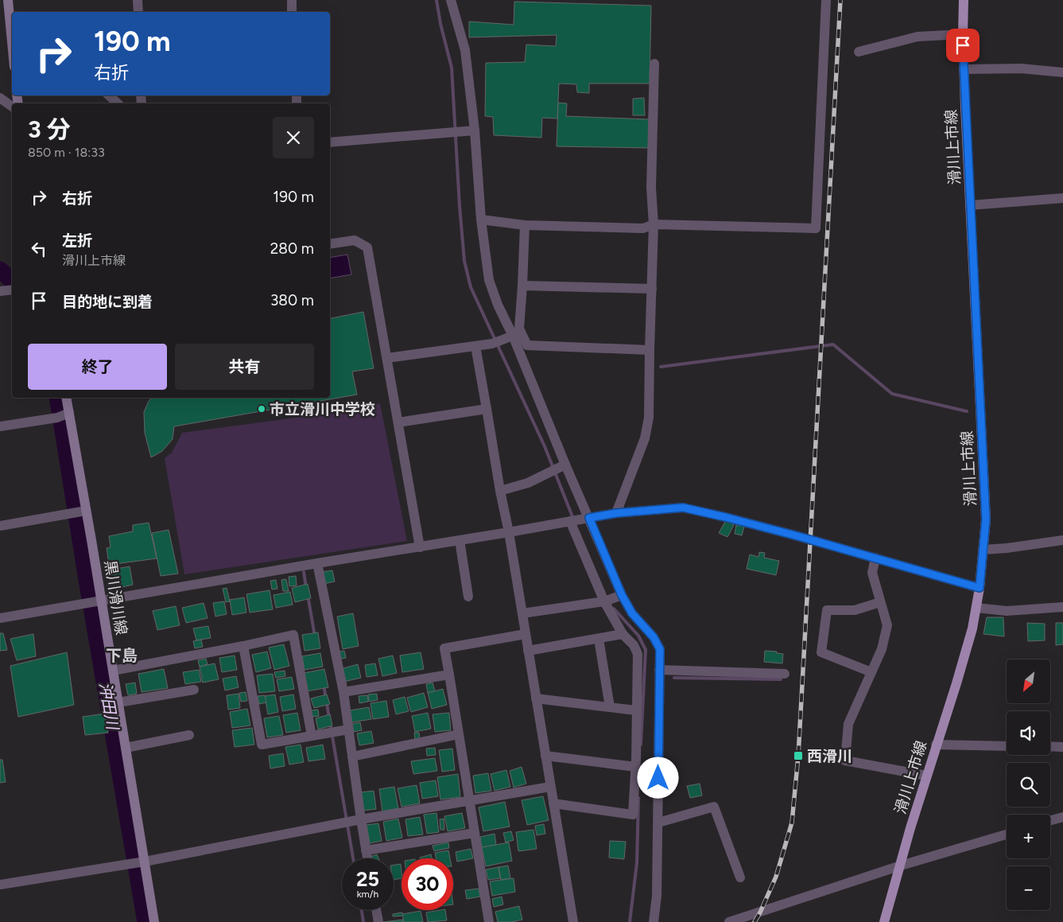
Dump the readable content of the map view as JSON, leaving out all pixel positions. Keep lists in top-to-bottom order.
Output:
{
  "streets": {
    "main road": ["滑川上市線", "黒川滑川線"]
  },
  "districts": ["下島"],
  "water": ["沖田川"],
  "places": {
    "other": ["市立滑川中学校"],
    "transit": ["西滑川"]
  },
  "north": "bottom left",
  "page": {
    "turn": ["190 m", "右折"],
    "heading": ["3 分", "850 m · 18:33"],
    "list": [
      {
        "name": "右折",
        "value": "190 m"
      },
      {
        "name": "左折",
        "note": "滑川上市線",
        "value": "280 m"
      },
      {
        "name": "目的地に到着",
        "value": "380 m"
      }
    ],
    "buttons": ["終了", "共有"],
    "map_buttons": ["+", "−"],
    "speed": "25 km/h",
    "limit": "30"
  }
}
